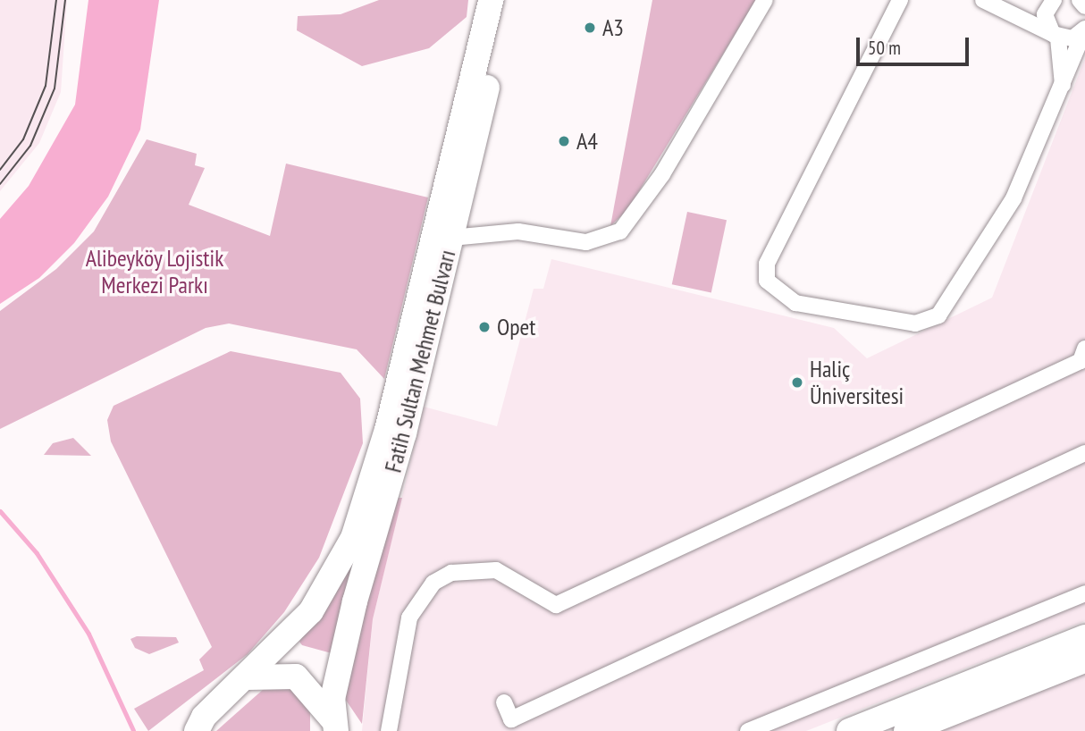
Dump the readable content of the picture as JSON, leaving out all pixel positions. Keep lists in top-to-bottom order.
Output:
{
  "streets": {
    "main road": ["Fatih Sultan Mehmet Bulvarı"]
  },
  "parks": ["Alibeyköy Lojistik Merkezi Parkı"],
  "places": [
    "A3",
    "A4",
    "Opet",
    "Haliç Üniversitesi"
  ],
  "scale_bar": "50 m"
}
